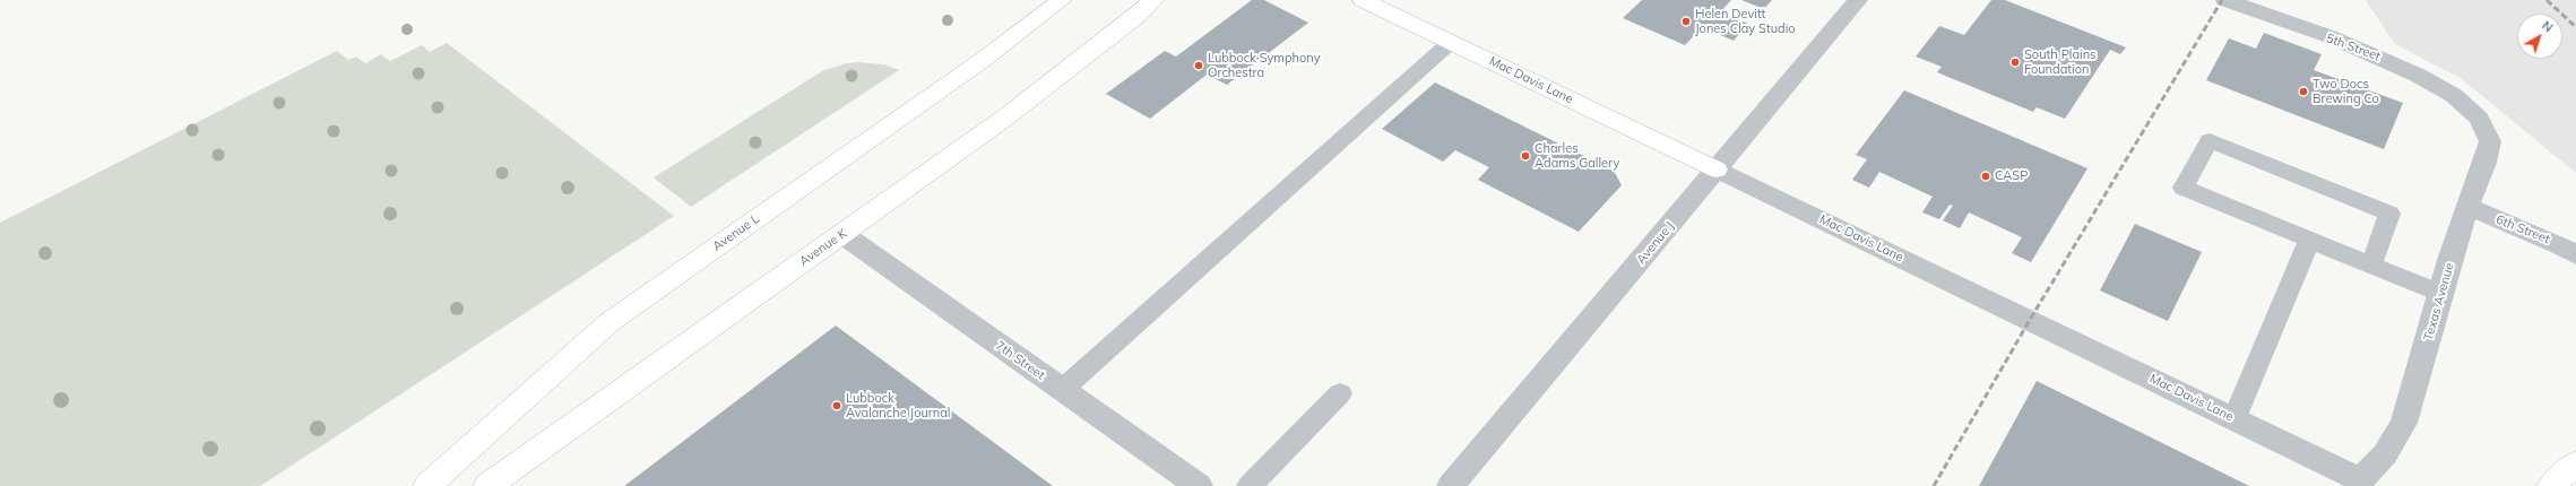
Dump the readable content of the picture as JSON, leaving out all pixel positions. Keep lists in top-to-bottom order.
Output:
{
  "streets": {
    "main road": ["Mac Davis Lane", "Avenue L", "Avenue K"],
    "street": [
      "5th Street",
      "6th Street",
      "Avenue J",
      "Texas Avenue",
      "7th Street"
    ]
  },
  "crossings": [
    ["5th Street", "Texas Avenue"],
    ["Mac Davis Lane", "Avenue J"],
    ["Mac Davis Lane", "Texas Avenue"],
    ["6th Street", "Texas Avenue"],
    ["Avenue K", "7th Street"]
  ],
  "places": [
    "Helen Devitt Jones Clay Studio",
    "South Plains Foundation",
    "Lubbock Symphony Orchestra",
    "Two Docs Brewing Co",
    "Charles Adams Gallery",
    "CASP",
    "Lubbock Avalanche Journal"
  ],
  "north": "top right"
}
